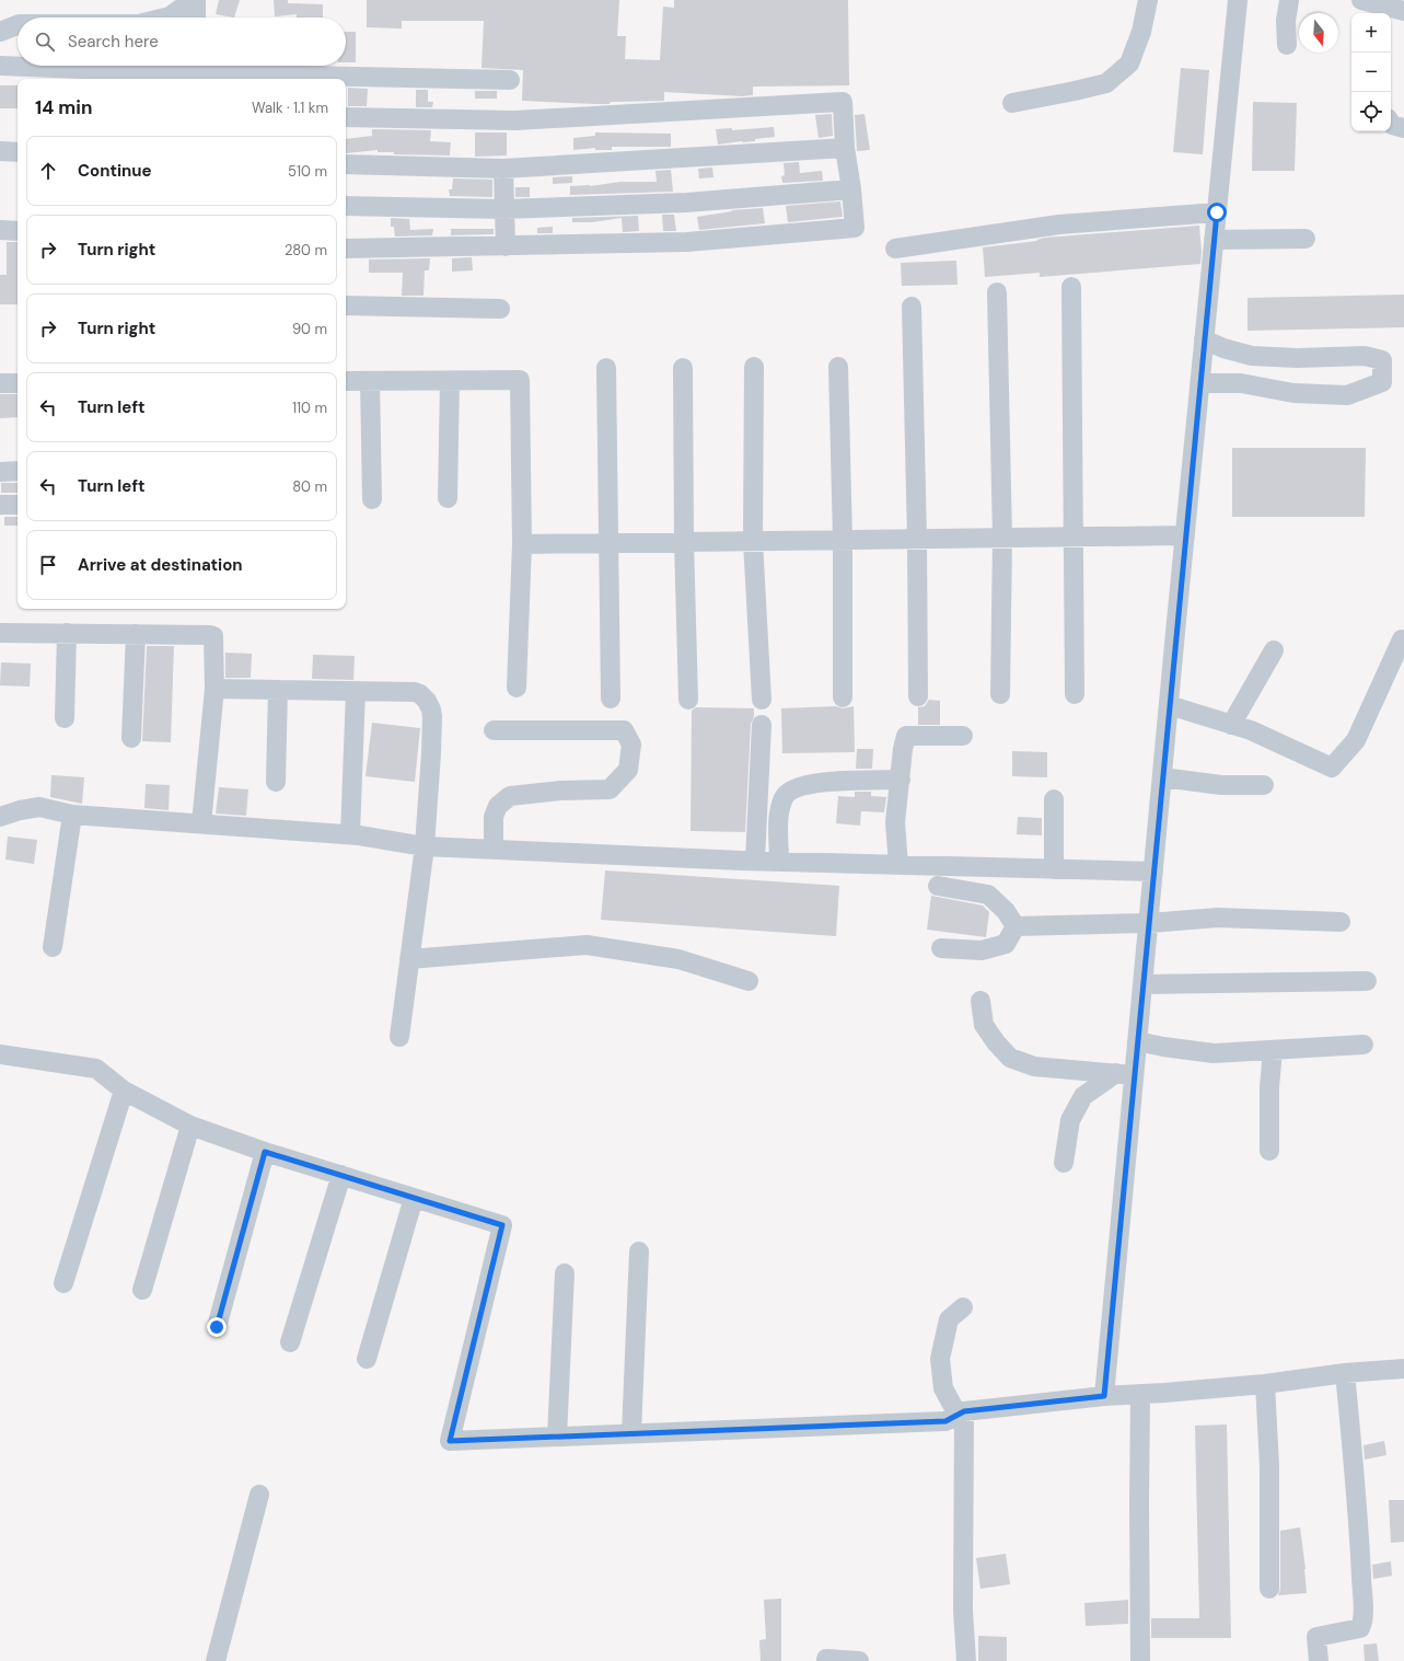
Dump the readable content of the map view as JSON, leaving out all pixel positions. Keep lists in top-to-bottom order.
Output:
{
  "north": "bottom",
  "page": {
    "map_buttons": ["+", "−"],
    "search": "Search here",
    "heading": ["14 min", "Walk · 1.1 km"],
    "list": [
      ["Continue", "510 m"],
      ["Turn right", "280 m"],
      ["Turn right", "90 m"],
      ["Turn left", "110 m"],
      ["Turn left", "80 m"],
      "Arrive at destination"
    ]
  }
}
